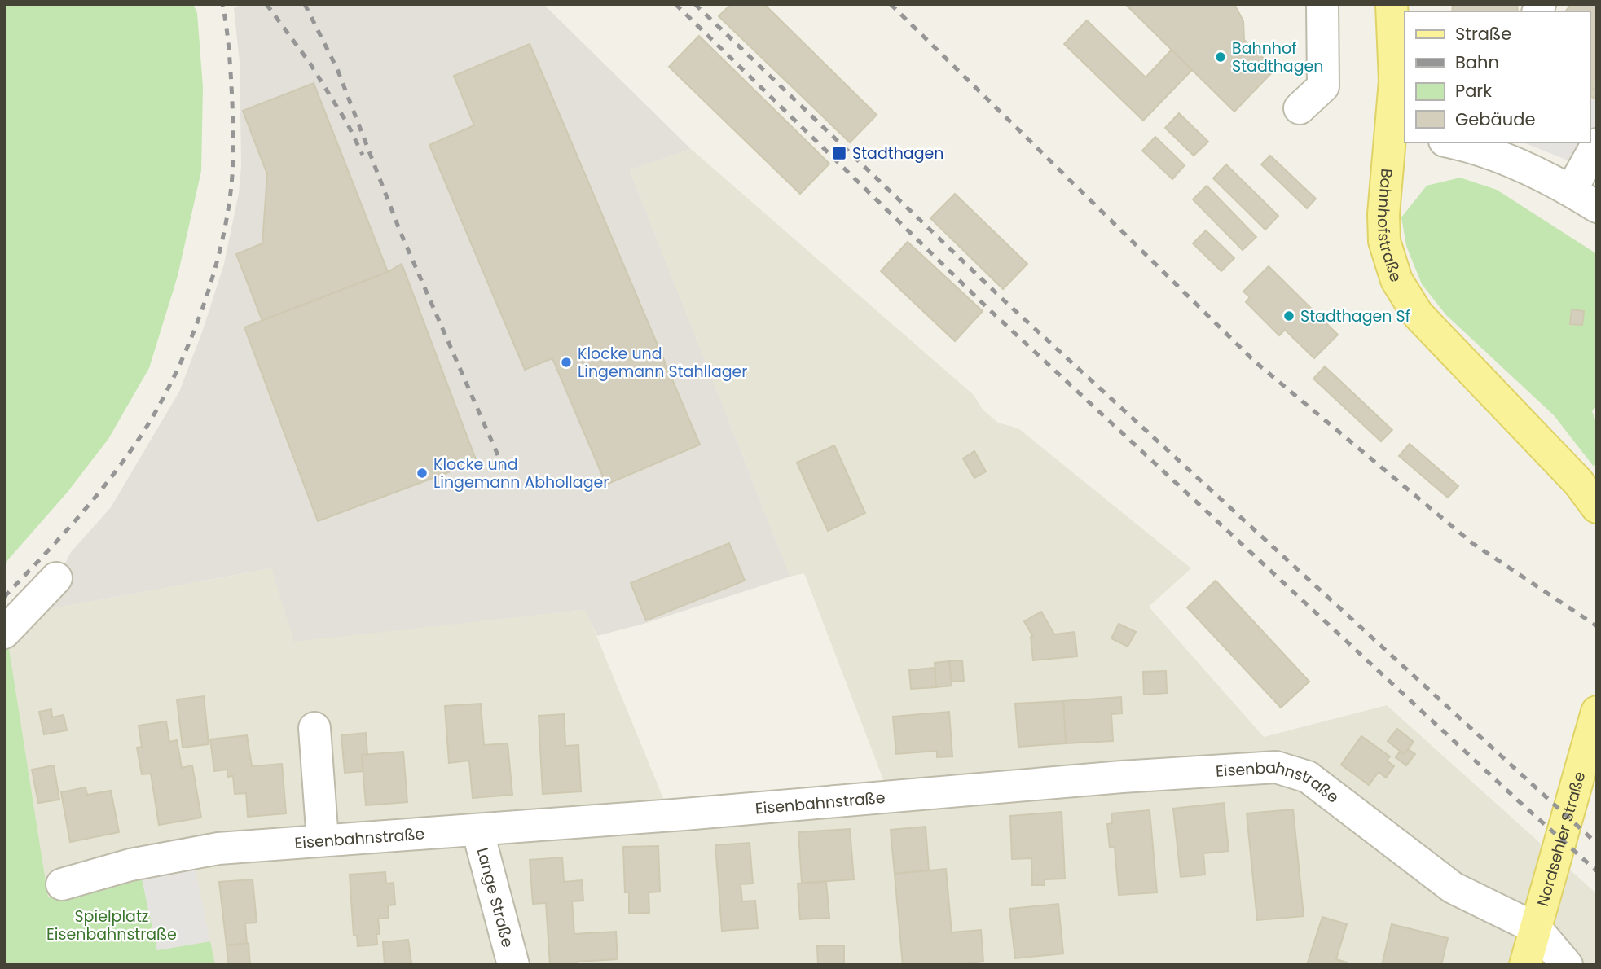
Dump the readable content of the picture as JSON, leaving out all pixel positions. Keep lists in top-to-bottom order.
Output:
{
  "streets": {
    "main road": ["Bahnhofstraße", "Nordsehler Straße"],
    "street": ["Eisenbahnstraße", "Lange Straße"]
  },
  "crossings": [
    ["Eisenbahnstraße", "Nordsehler Straße"],
    ["Eisenbahnstraße", "Lange Straße"]
  ],
  "parks": ["Spielplatz Eisenbahnstraße"],
  "places": {
    "other": [
      "Bahnhof Stadthagen",
      "Stadthagen Sf",
      "Klocke und Lingemann Stahllager",
      "Klocke und Lingemann Abhollager"
    ],
    "transit": ["Stadthagen"]
  },
  "legend": [
    "Straße",
    "Bahn",
    "Park",
    "Gebäude"
  ]
}
